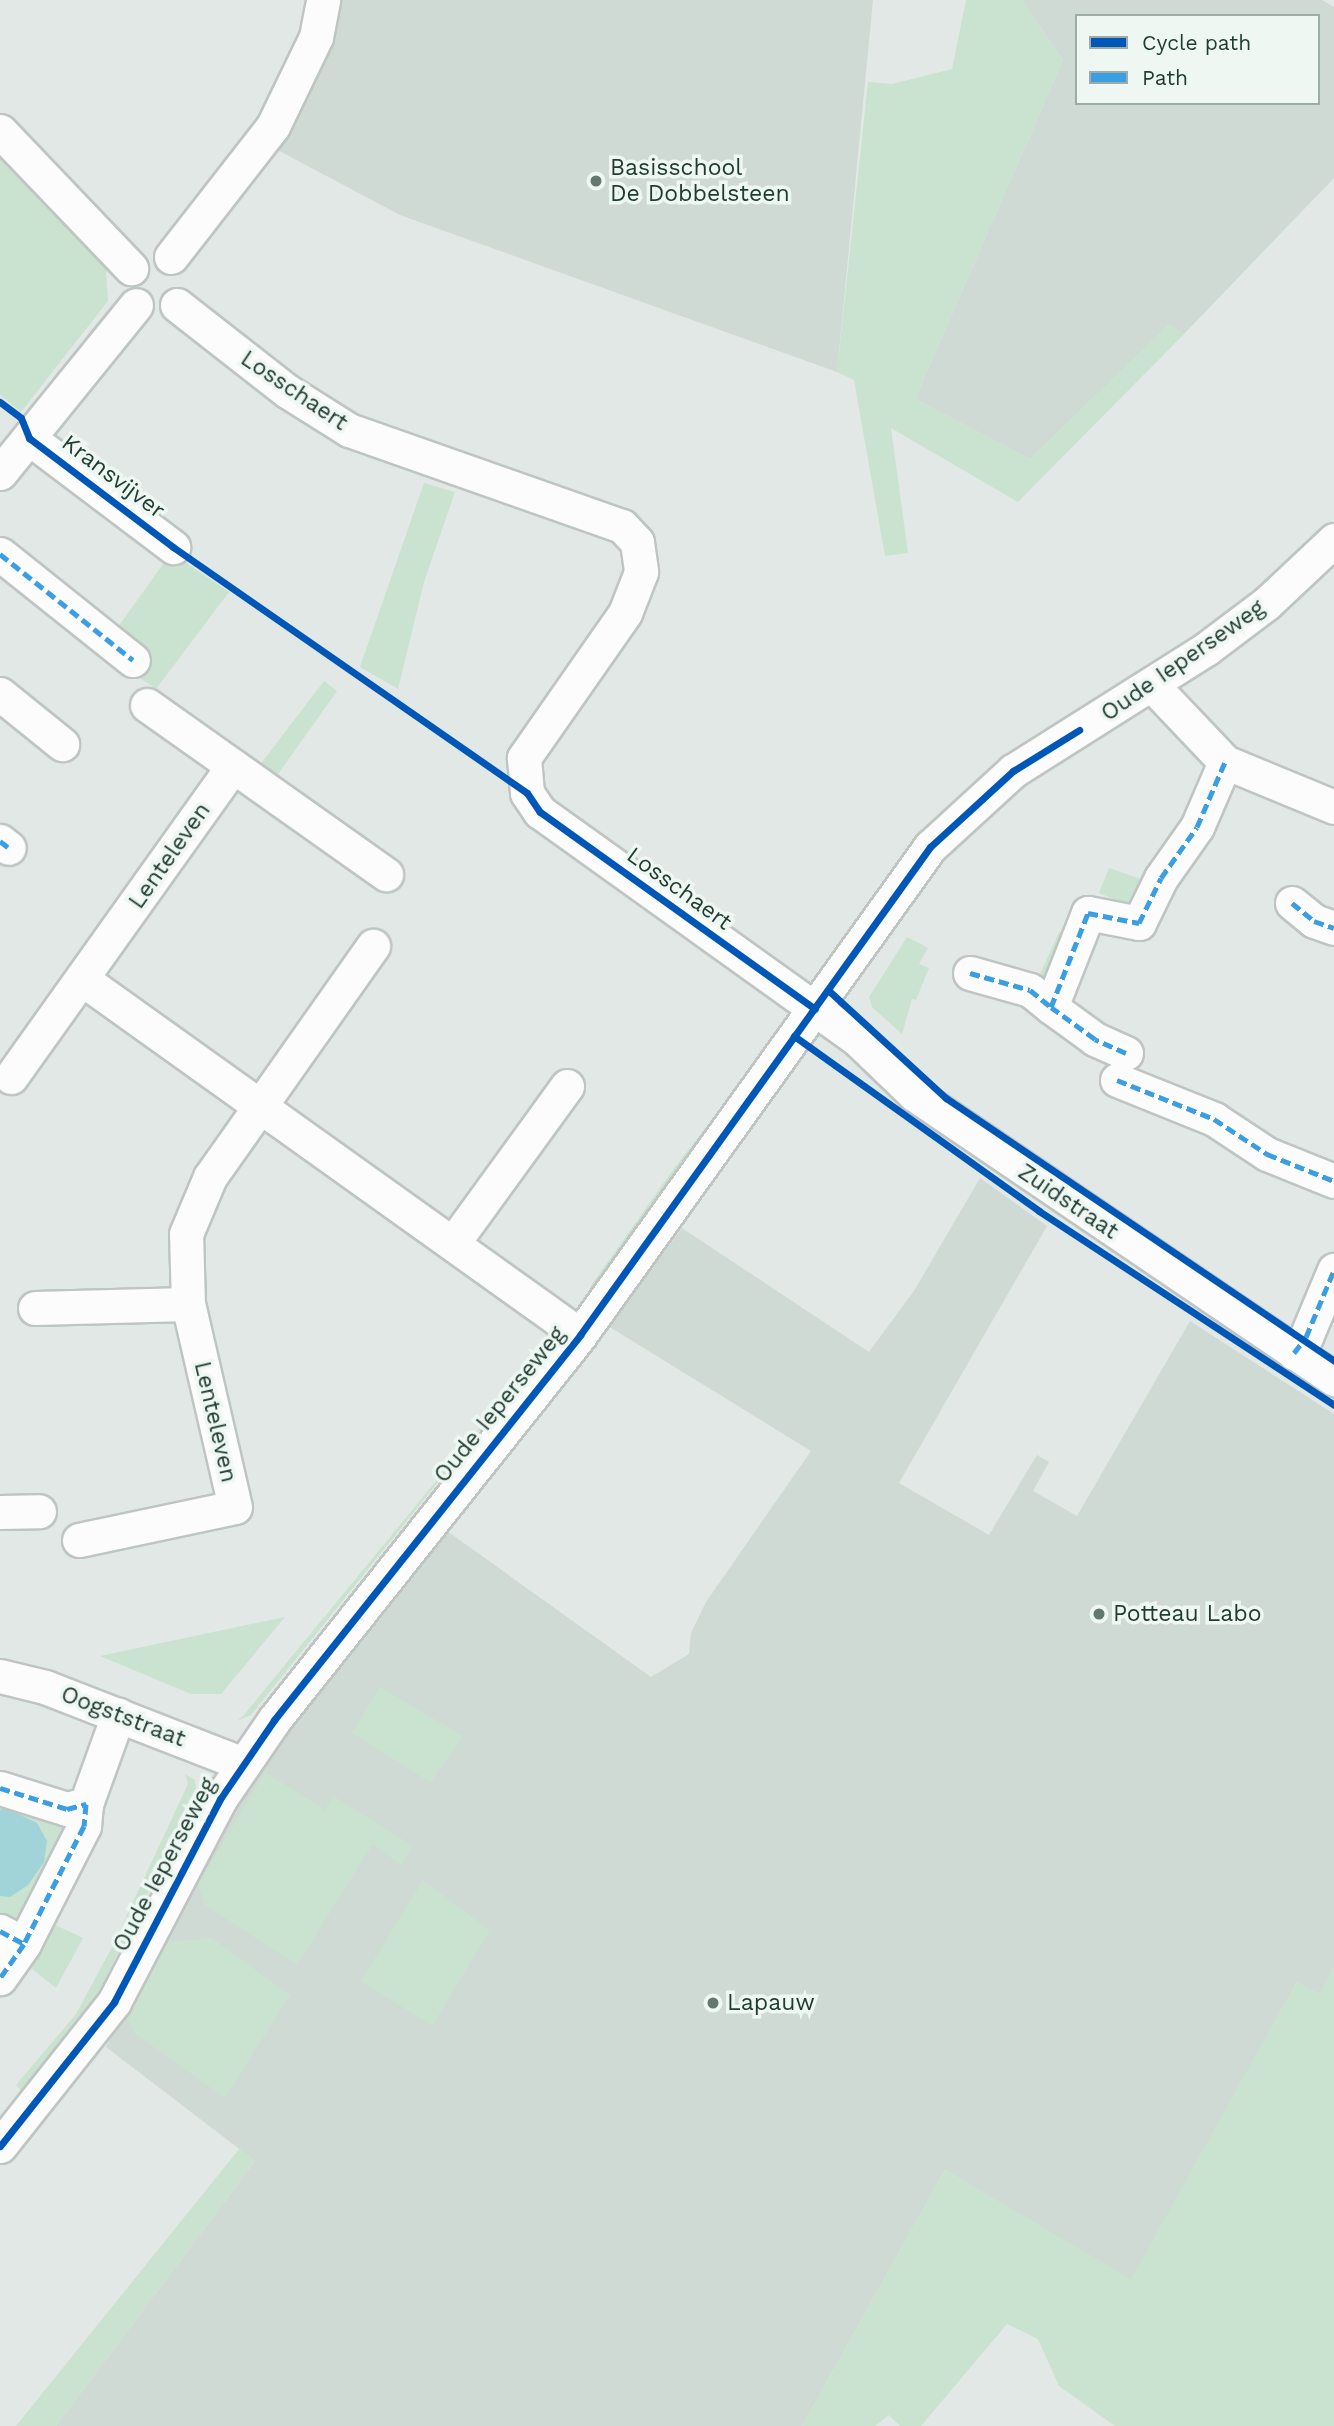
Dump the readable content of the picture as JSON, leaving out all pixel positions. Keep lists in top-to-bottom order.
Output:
{
  "streets": {
    "street": [
      "Losschaert",
      "Kransvijver",
      "Oude Ieperseweg",
      "Lenteleven",
      "Zuidstraat",
      "Oogststraat"
    ]
  },
  "crossings": [
    ["Losschaert", "Kransvijver"],
    ["Losschaert", "Oude Ieperseweg"],
    ["Losschaert", "Zuidstraat"],
    ["Oude Ieperseweg", "Zuidstraat"],
    ["Oude Ieperseweg", "Oogststraat"]
  ],
  "places": ["Basisschool De Dobbelsteen", "Potteau Labo", "Lapauw"],
  "legend": ["Cycle path", "Path"]
}
